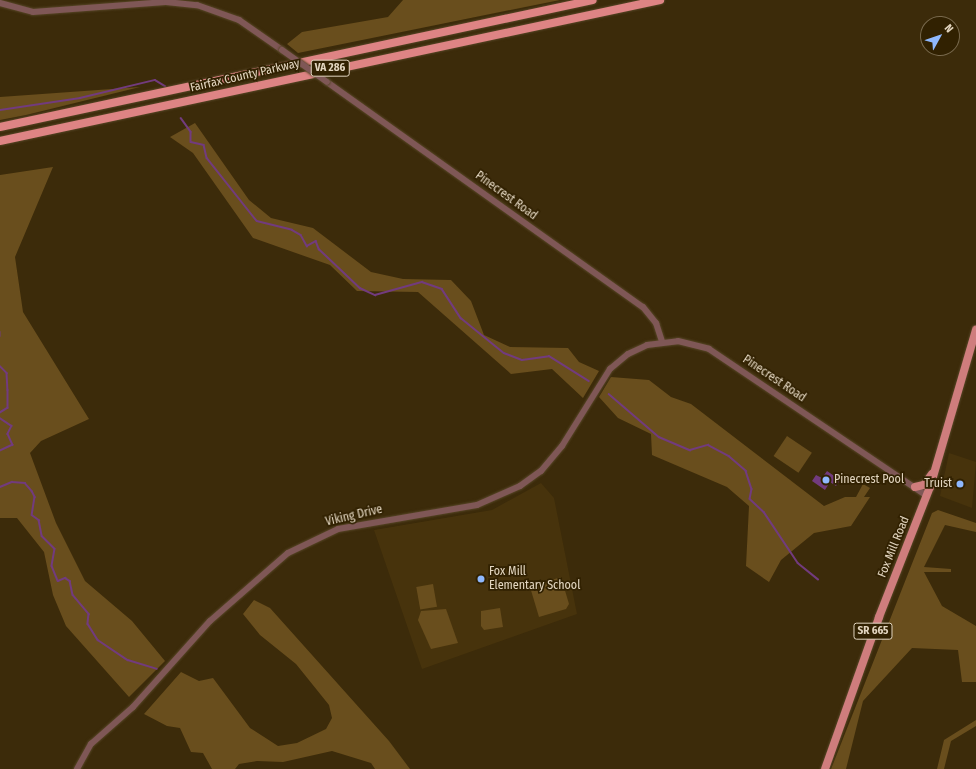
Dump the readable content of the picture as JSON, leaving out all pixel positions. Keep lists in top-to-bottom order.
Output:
{
  "streets": {
    "highway": ["VA 286", "Fairfax County Parkway"],
    "main road": ["Fox Mill Road", "SR 665"],
    "street": ["Pinecrest Road", "Viking Drive"]
  },
  "crossings": [
    ["Pinecrest Road", "Viking Drive"],
    ["Pinecrest Road", "Fox Mill Road"]
  ],
  "places": ["Pinecrest Pool", "Truist", "Fox Mill Elementary School"],
  "north": "top right"
}
